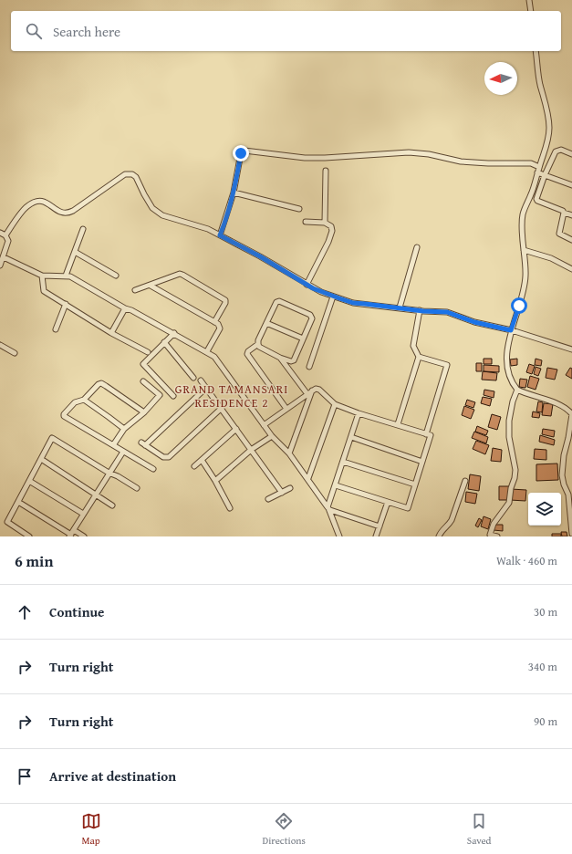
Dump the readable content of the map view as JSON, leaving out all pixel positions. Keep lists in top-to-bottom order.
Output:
{
  "districts": ["GRAND TAMANSARI RESIDENCE 2"],
  "north": "left",
  "page": {
    "search": "Search here",
    "heading": ["6 min", "Walk · 460 m"],
    "list": [
      ["Continue", "30 m"],
      ["Turn right", "340 m"],
      ["Turn right", "90 m"],
      "Arrive at destination"
    ],
    "nav": ["Map", "Directions", "Saved"]
  }
}
